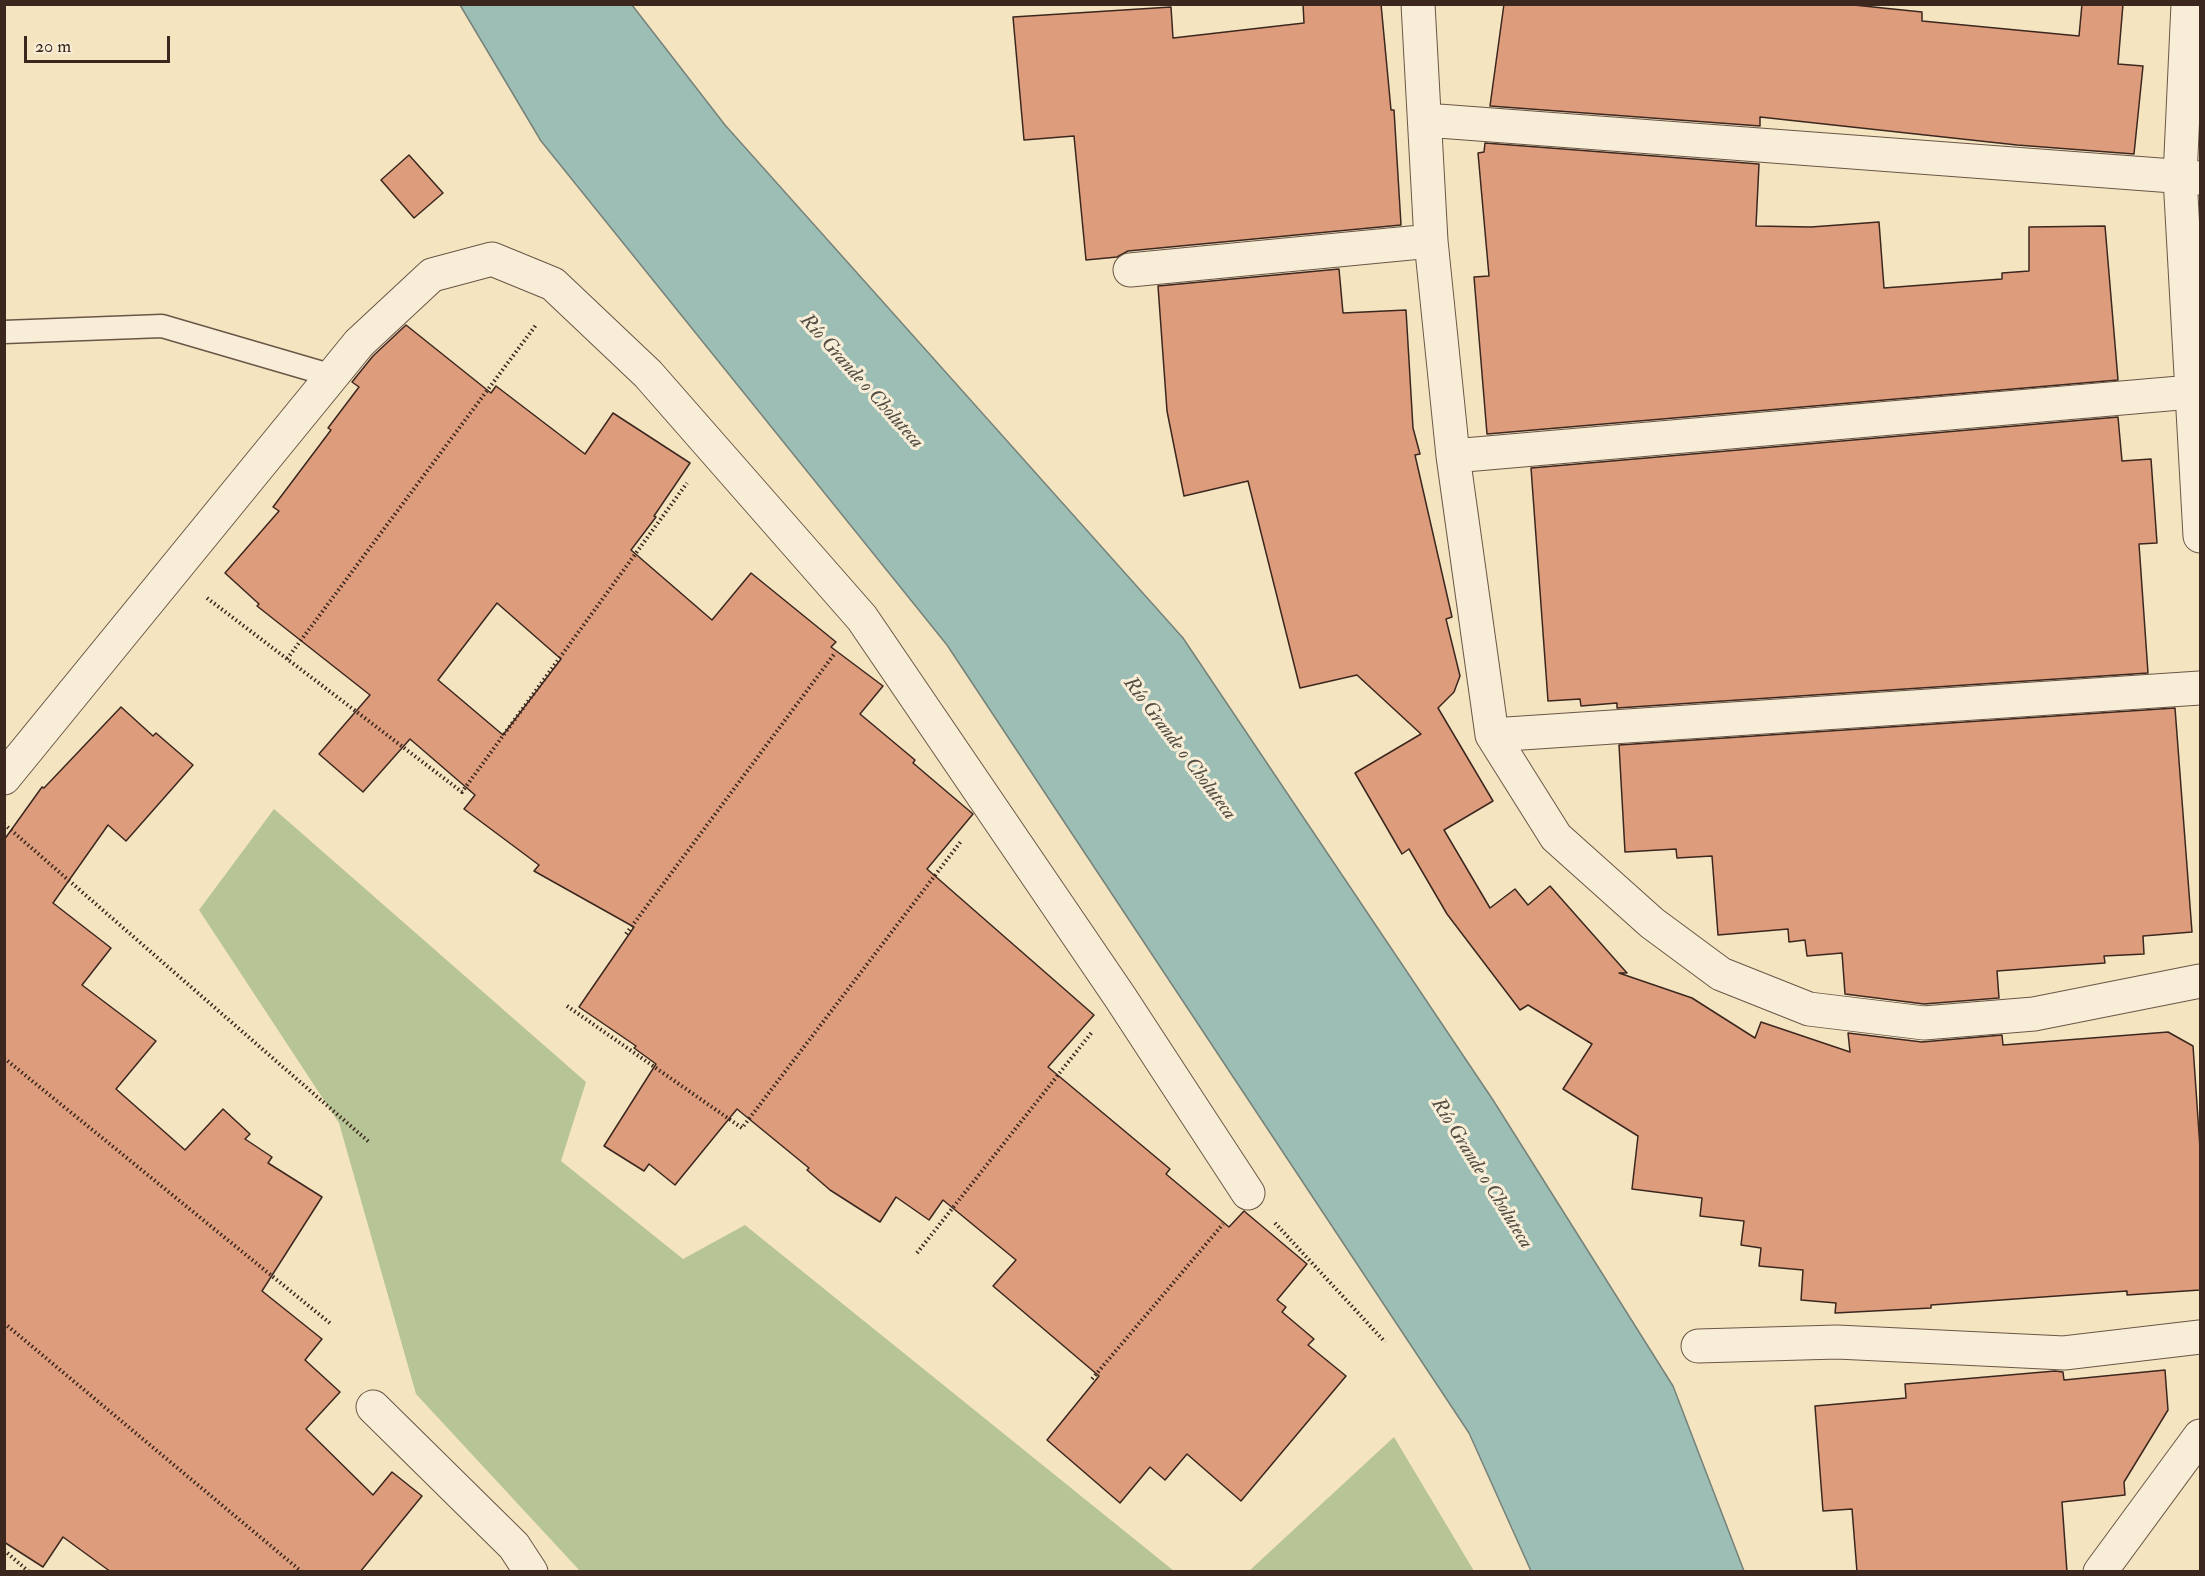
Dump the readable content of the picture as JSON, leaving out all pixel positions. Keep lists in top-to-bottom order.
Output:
{
  "water": ["Río Grande o Choluteca"],
  "scale_bar": "20 m"
}
